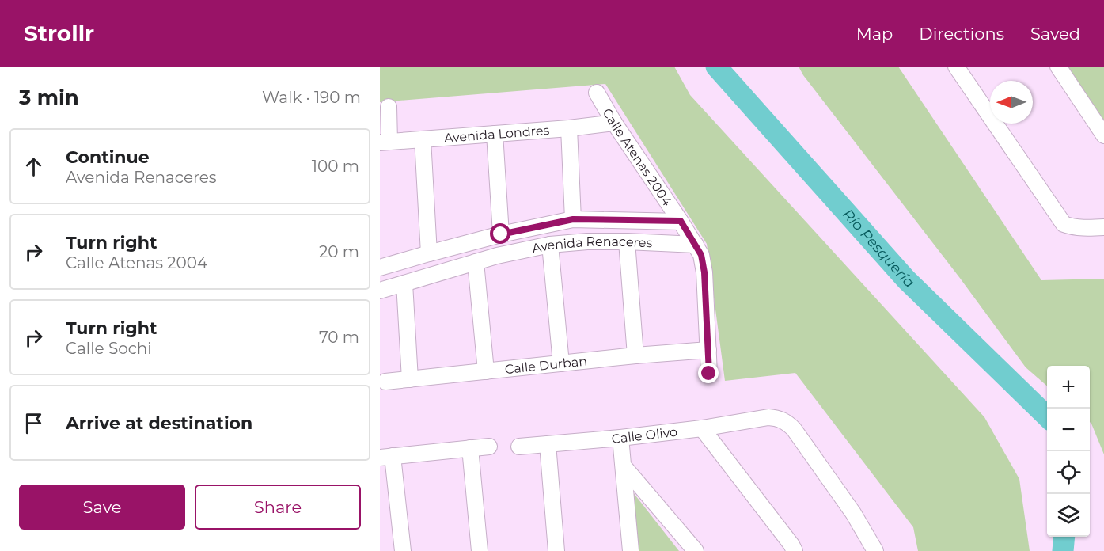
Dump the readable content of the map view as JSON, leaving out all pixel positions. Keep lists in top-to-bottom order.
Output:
{
  "streets": {
    "street": [
      "Avenida Londres",
      "Calle Atenas 2004",
      "Avenida Renaceres",
      "Calle Durban",
      "Calle Olivo"
    ]
  },
  "crossings": [
    ["Avenida Londres", "Calle Atenas 2004"],
    ["Calle Atenas 2004", "Avenida Renaceres"],
    ["Calle Atenas 2004", "Calle Durban"]
  ],
  "water": ["Río Pesquería"],
  "north": "left",
  "page": {
    "header": "Strollr",
    "nav": ["Map", "Directions", "Saved"],
    "heading": ["3 min", "Walk · 190 m"],
    "list": [
      ["Continue", "Avenida Renaceres", "100 m"],
      ["Turn right", "Calle Atenas 2004", "20 m"],
      ["Turn right", "Calle Sochi", "70 m"],
      "Arrive at destination"
    ],
    "map_buttons": ["+", "−"],
    "buttons": ["Save", "Share"]
  }
}
